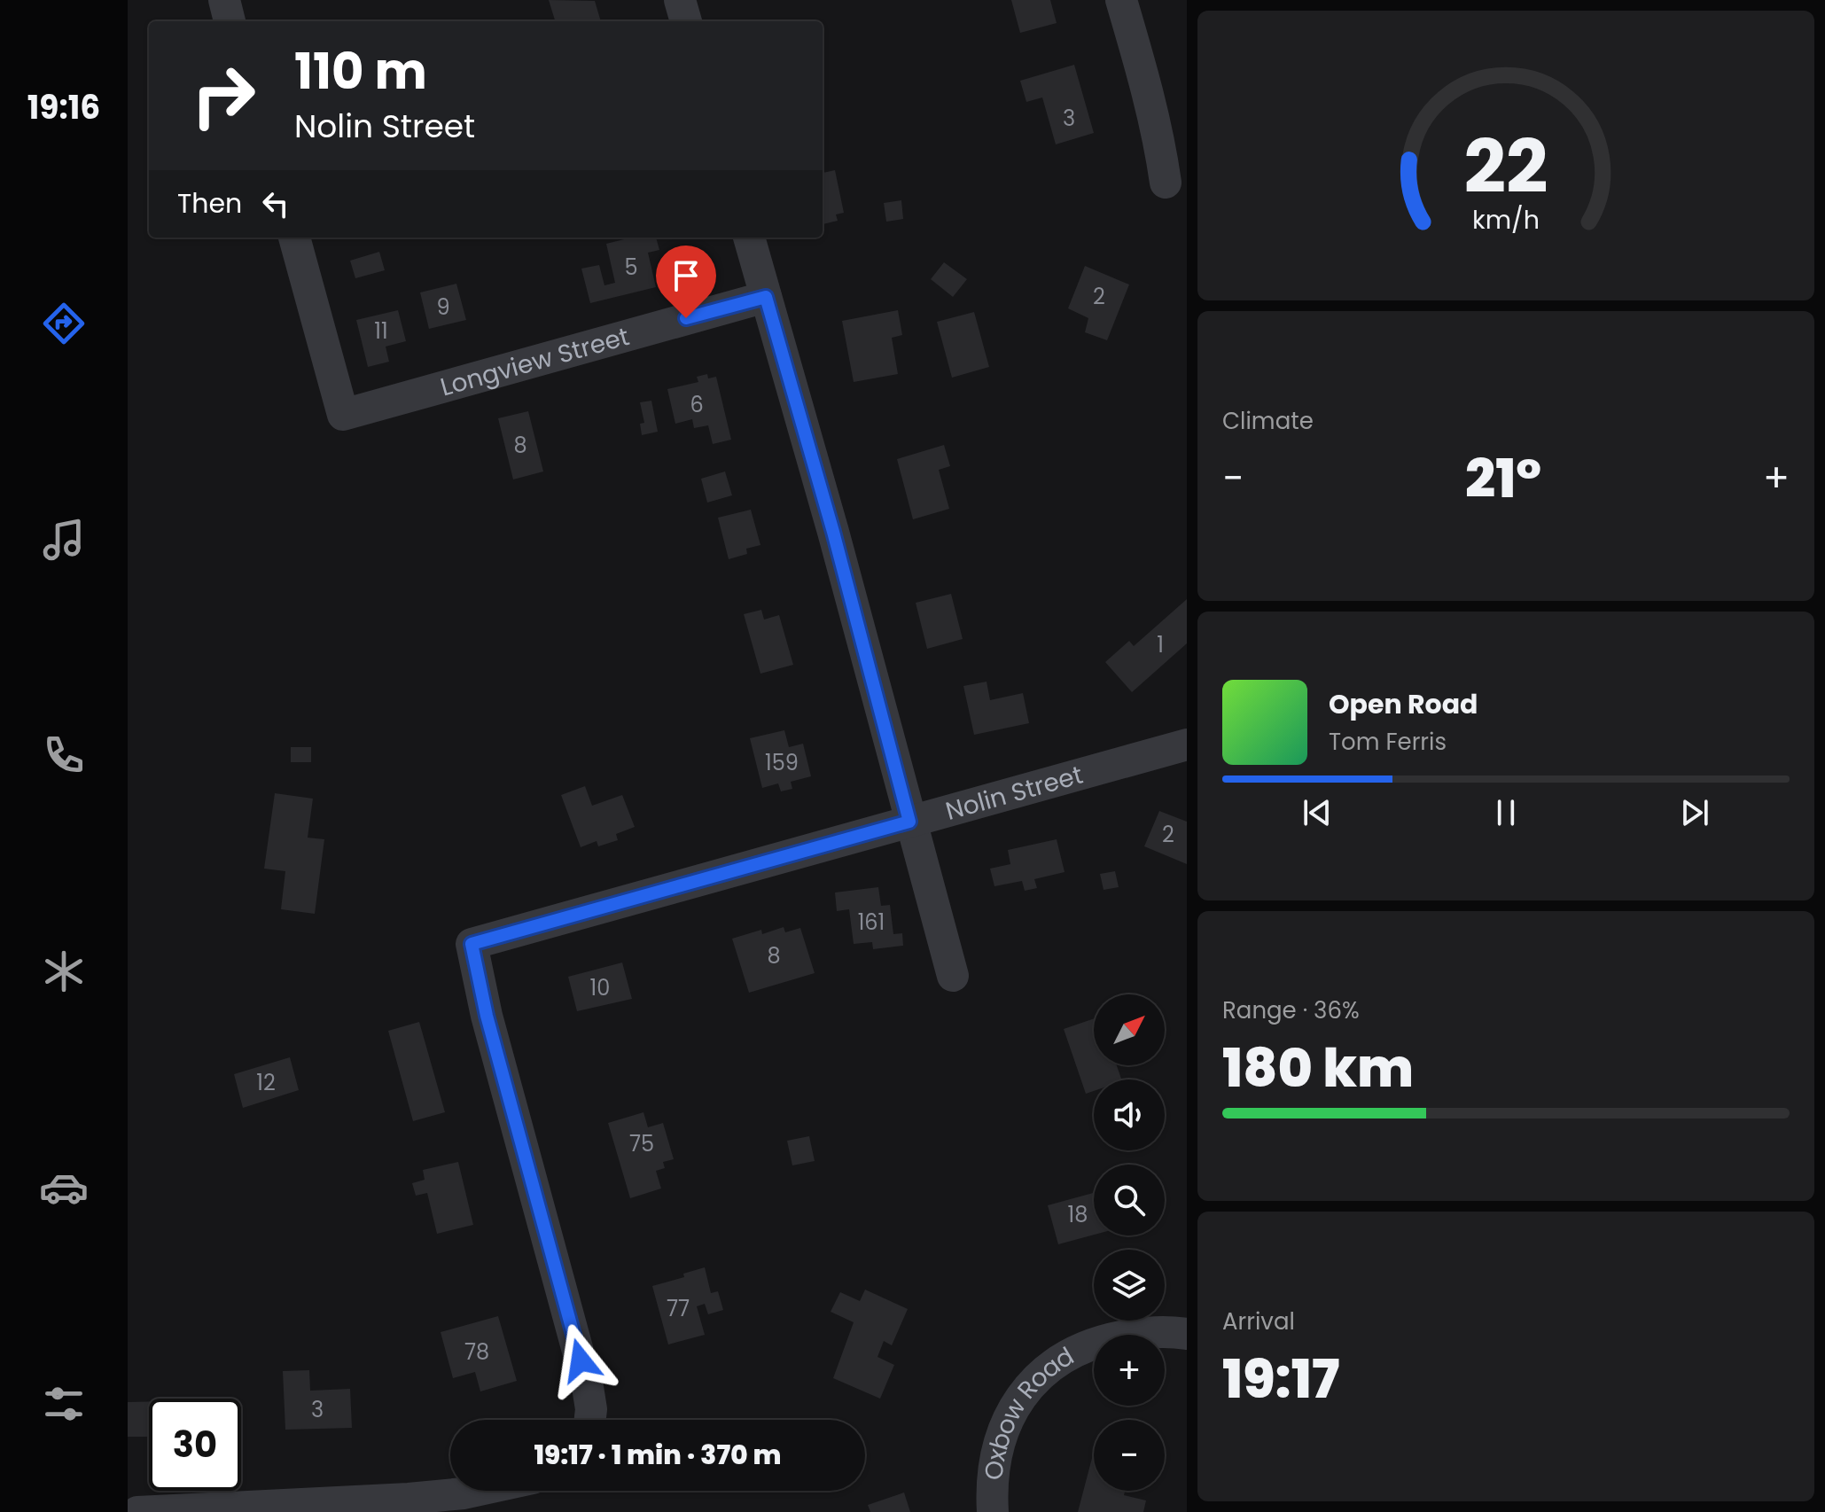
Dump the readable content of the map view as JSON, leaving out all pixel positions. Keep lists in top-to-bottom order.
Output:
{
  "streets": {
    "street": ["Longview Street", "Nolin Street", "Oxbow Road"]
  },
  "house_numbers": [
    "3",
    "5",
    "2",
    "9",
    "11",
    "6",
    "8",
    "1",
    "159",
    "2",
    "161",
    "8",
    "10",
    "12",
    "75",
    "18",
    "77",
    "78",
    "3"
  ],
  "north": "top right",
  "page": {
    "tabs": "19:16",
    "turn": ["110 m", "Nolin Street"],
    "then": "Then",
    "tile": [
      "Climate",
      ["Range · 36%", "180 km"],
      ["Arrival", "19:17"]
    ],
    "heat": ["−", "21°", "+"],
    "song": ["Open Road", "Tom Ferris"],
    "map_buttons": ["+", "−"],
    "limit": "30",
    "trip": "19:17 · 1 min · 370 m",
    "gauge": ["22", "km/h"]
  }
}
